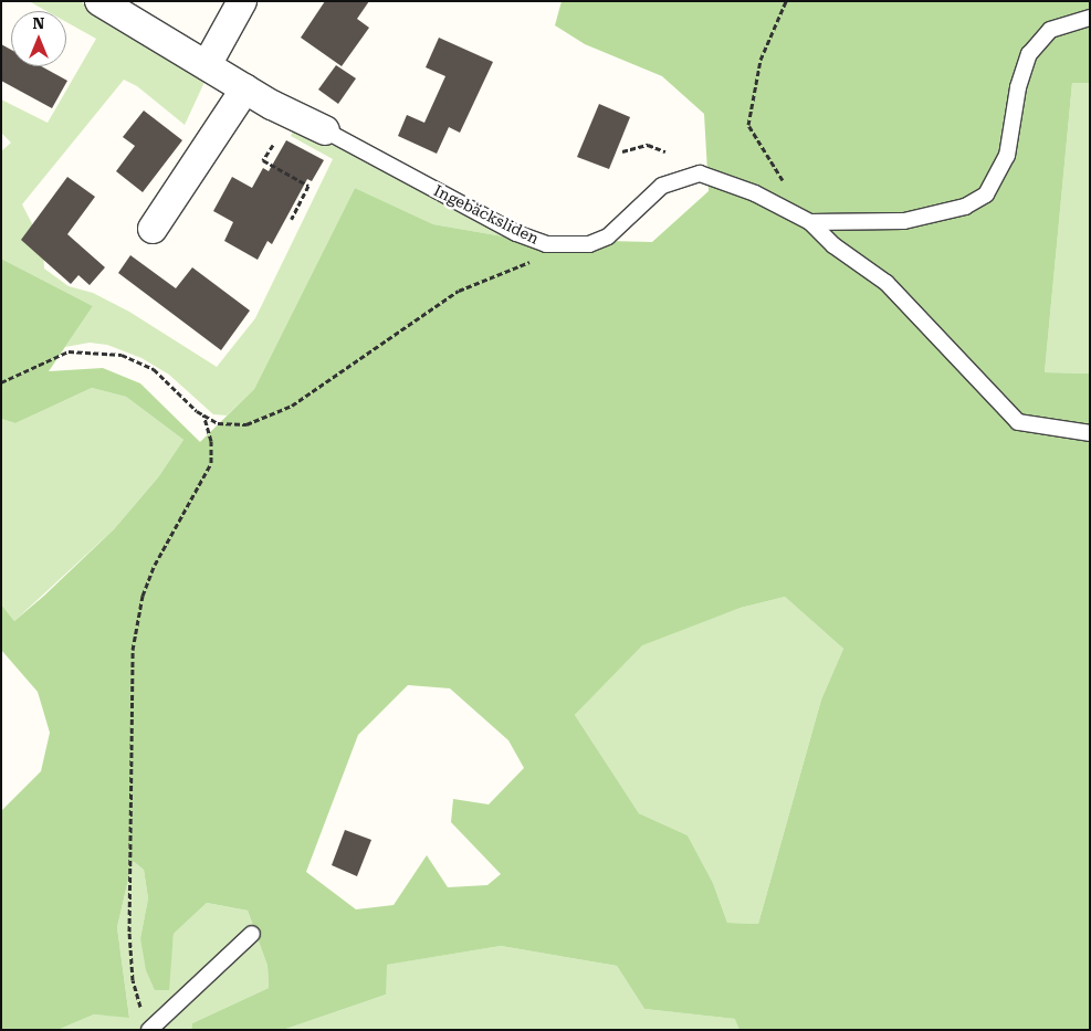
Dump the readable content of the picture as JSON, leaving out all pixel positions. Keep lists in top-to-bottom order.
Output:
{
  "streets": {
    "street": ["Ingebäcksliden"]
  },
  "north": "top"
}
